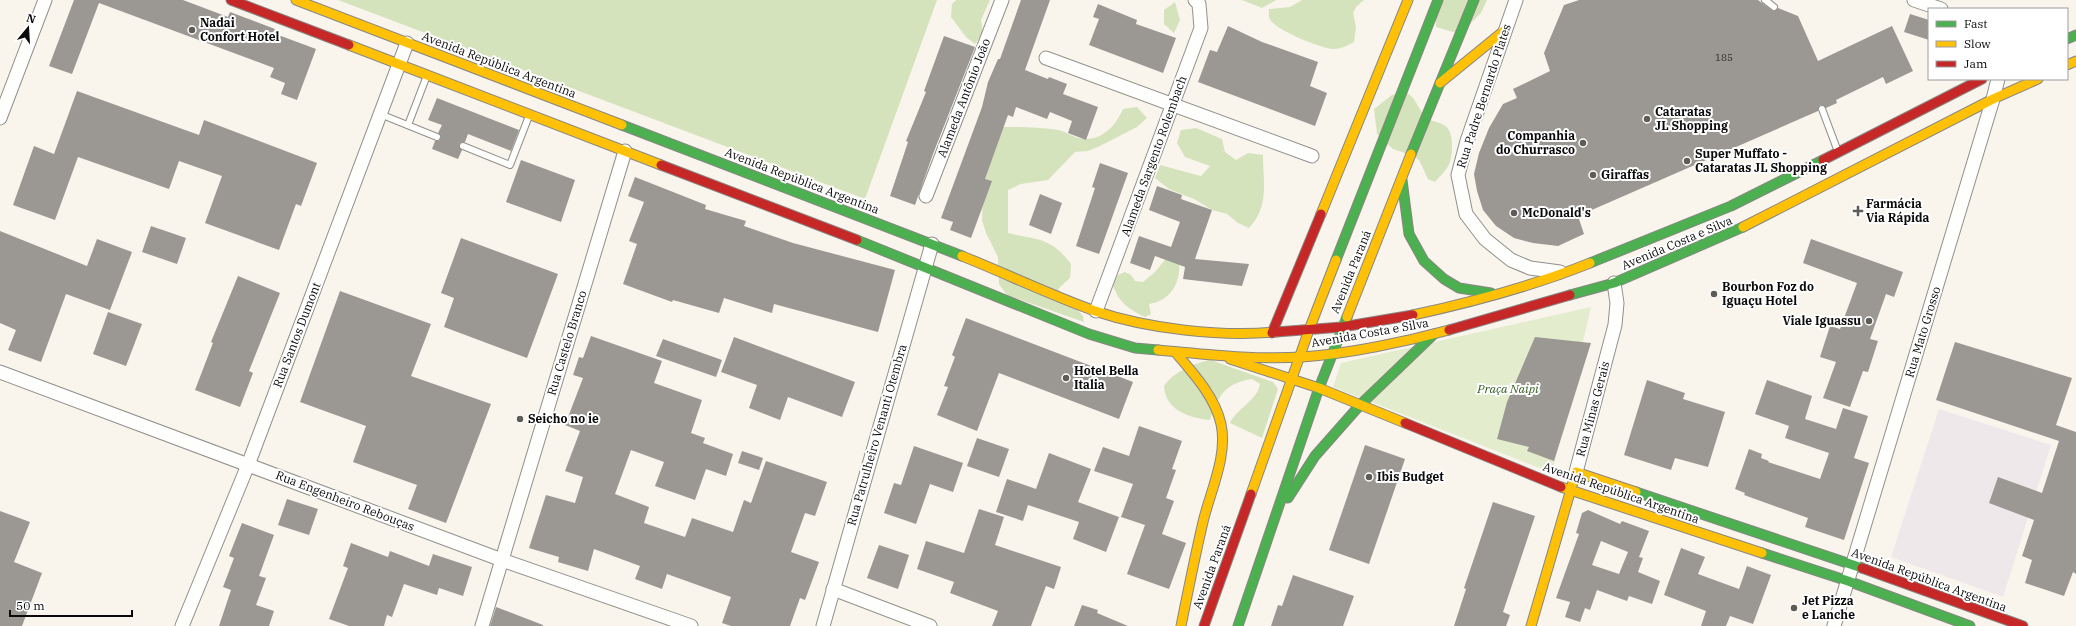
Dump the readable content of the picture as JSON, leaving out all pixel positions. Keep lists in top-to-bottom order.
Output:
{
  "streets": {
    "main road": [
      "Avenida República Argentina",
      "Avenida Costa e Silva",
      "Avenida Paraná",
      "Rua Minas Gerais"
    ],
    "street": [
      "Rua Padre Bernardo Plates",
      "Alameda Antônio João",
      "Alameda Sargento Rolembach",
      "Rua Mato Grosso",
      "Rua Santos Dumont",
      "Rua Castelo Branco",
      "Rua Patrulheiro Venanti Otembra",
      "Rua Engenheiro Rebouças"
    ]
  },
  "crossings": [
    ["Avenida República Argentina", "Alameda Sargento Rolembach"],
    ["Avenida República Argentina", "Avenida Costa e Silva"],
    ["Avenida República Argentina", "Avenida Paraná"],
    ["Avenida República Argentina", "Rua Mato Grosso"],
    ["Avenida República Argentina", "Rua Santos Dumont"],
    ["Avenida República Argentina", "Rua Castelo Branco"],
    ["Avenida República Argentina", "Rua Minas Gerais"],
    ["Avenida República Argentina", "Rua Patrulheiro Venanti Otembra"],
    ["Rua Padre Bernardo Plates", "Avenida Costa e Silva"],
    ["Avenida Costa e Silva", "Avenida Paraná"],
    ["Avenida Costa e Silva", "Rua Mato Grosso"],
    ["Avenida Costa e Silva", "Rua Minas Gerais"],
    ["Rua Santos Dumont", "Rua Engenheiro Rebouças"],
    ["Rua Castelo Branco", "Rua Engenheiro Rebouças"]
  ],
  "parks": ["Praça Naipi"],
  "places": {
    "other": [
      "Nadai Confort Hotel",
      "Cataratas JL Shopping",
      "Companhia do Churrasco",
      "Super Muffato - Cataratas JL Shopping",
      "Giraffas",
      "McDonald's",
      "Bourbon Foz do Iguaçu Hotel",
      "Viale Iguassu",
      "Hotel Bella Italia",
      "Seicho no ie",
      "Ibis Budget",
      "Jet Pizza e Lanche"
    ],
    "health": ["Farmácia Via Rápida"]
  },
  "house_numbers": ["185"],
  "legend": ["Fast", "Slow", "Jam"],
  "scale_bar": "50 m",
  "north": "top"
}
